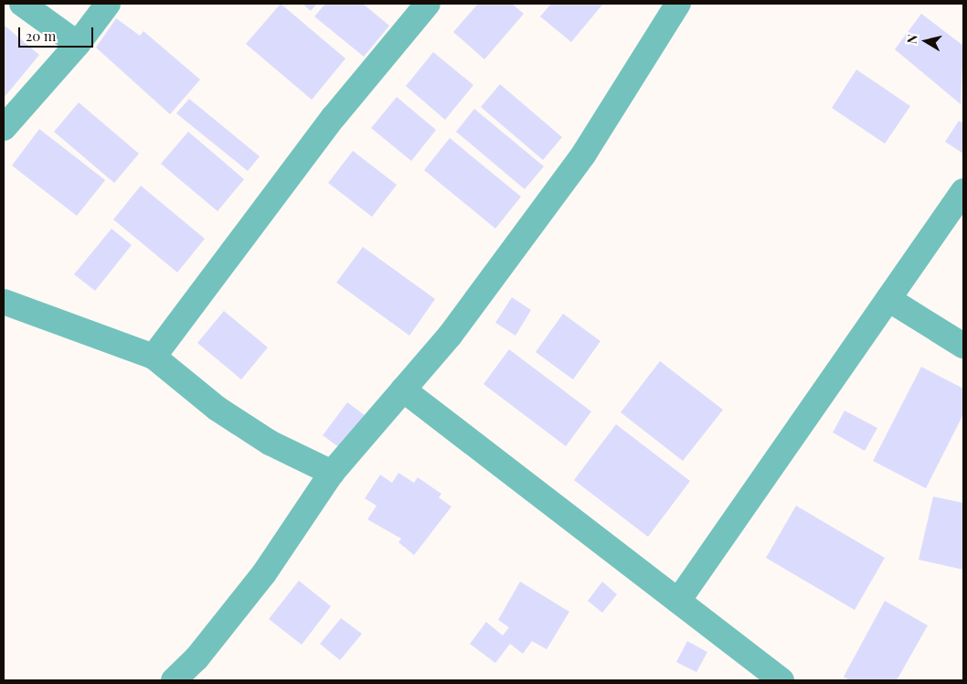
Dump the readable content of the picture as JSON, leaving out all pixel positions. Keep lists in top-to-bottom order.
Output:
{
  "scale_bar": "20 m",
  "north": "left"
}
